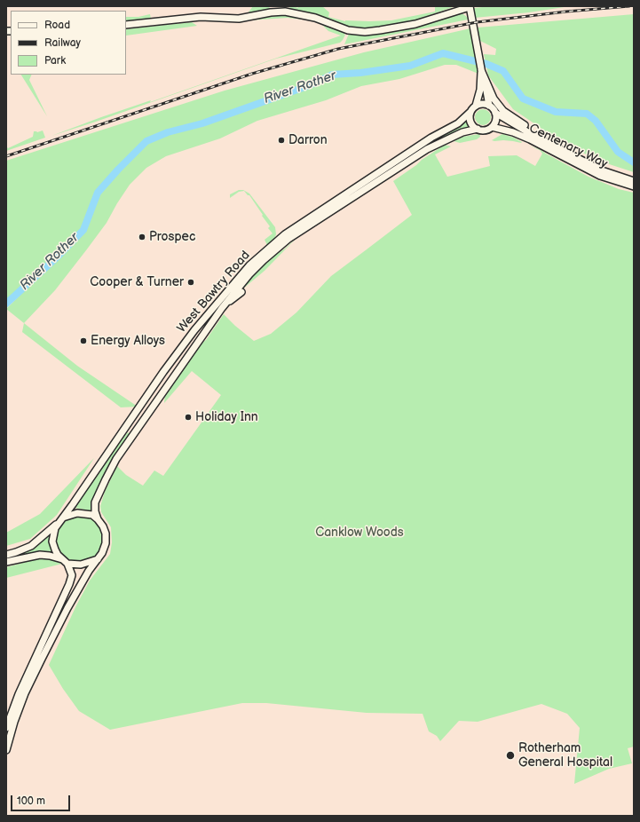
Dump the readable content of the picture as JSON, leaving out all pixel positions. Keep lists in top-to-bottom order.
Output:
{
  "streets": {
    "main road": ["Centenary Way", "West Bawtry Road"]
  },
  "crossings": [
    ["Centenary Way", "West Bawtry Road"]
  ],
  "water": ["River Rother"],
  "parks": ["Canklow Woods"],
  "places": [
    "Darron",
    "Prospec",
    "Cooper & Turner",
    "Energy Alloys",
    "Holiday Inn",
    "Rotherham General Hospital"
  ],
  "legend": ["Road", "Railway", "Park"],
  "scale_bar": "100 m"
}
